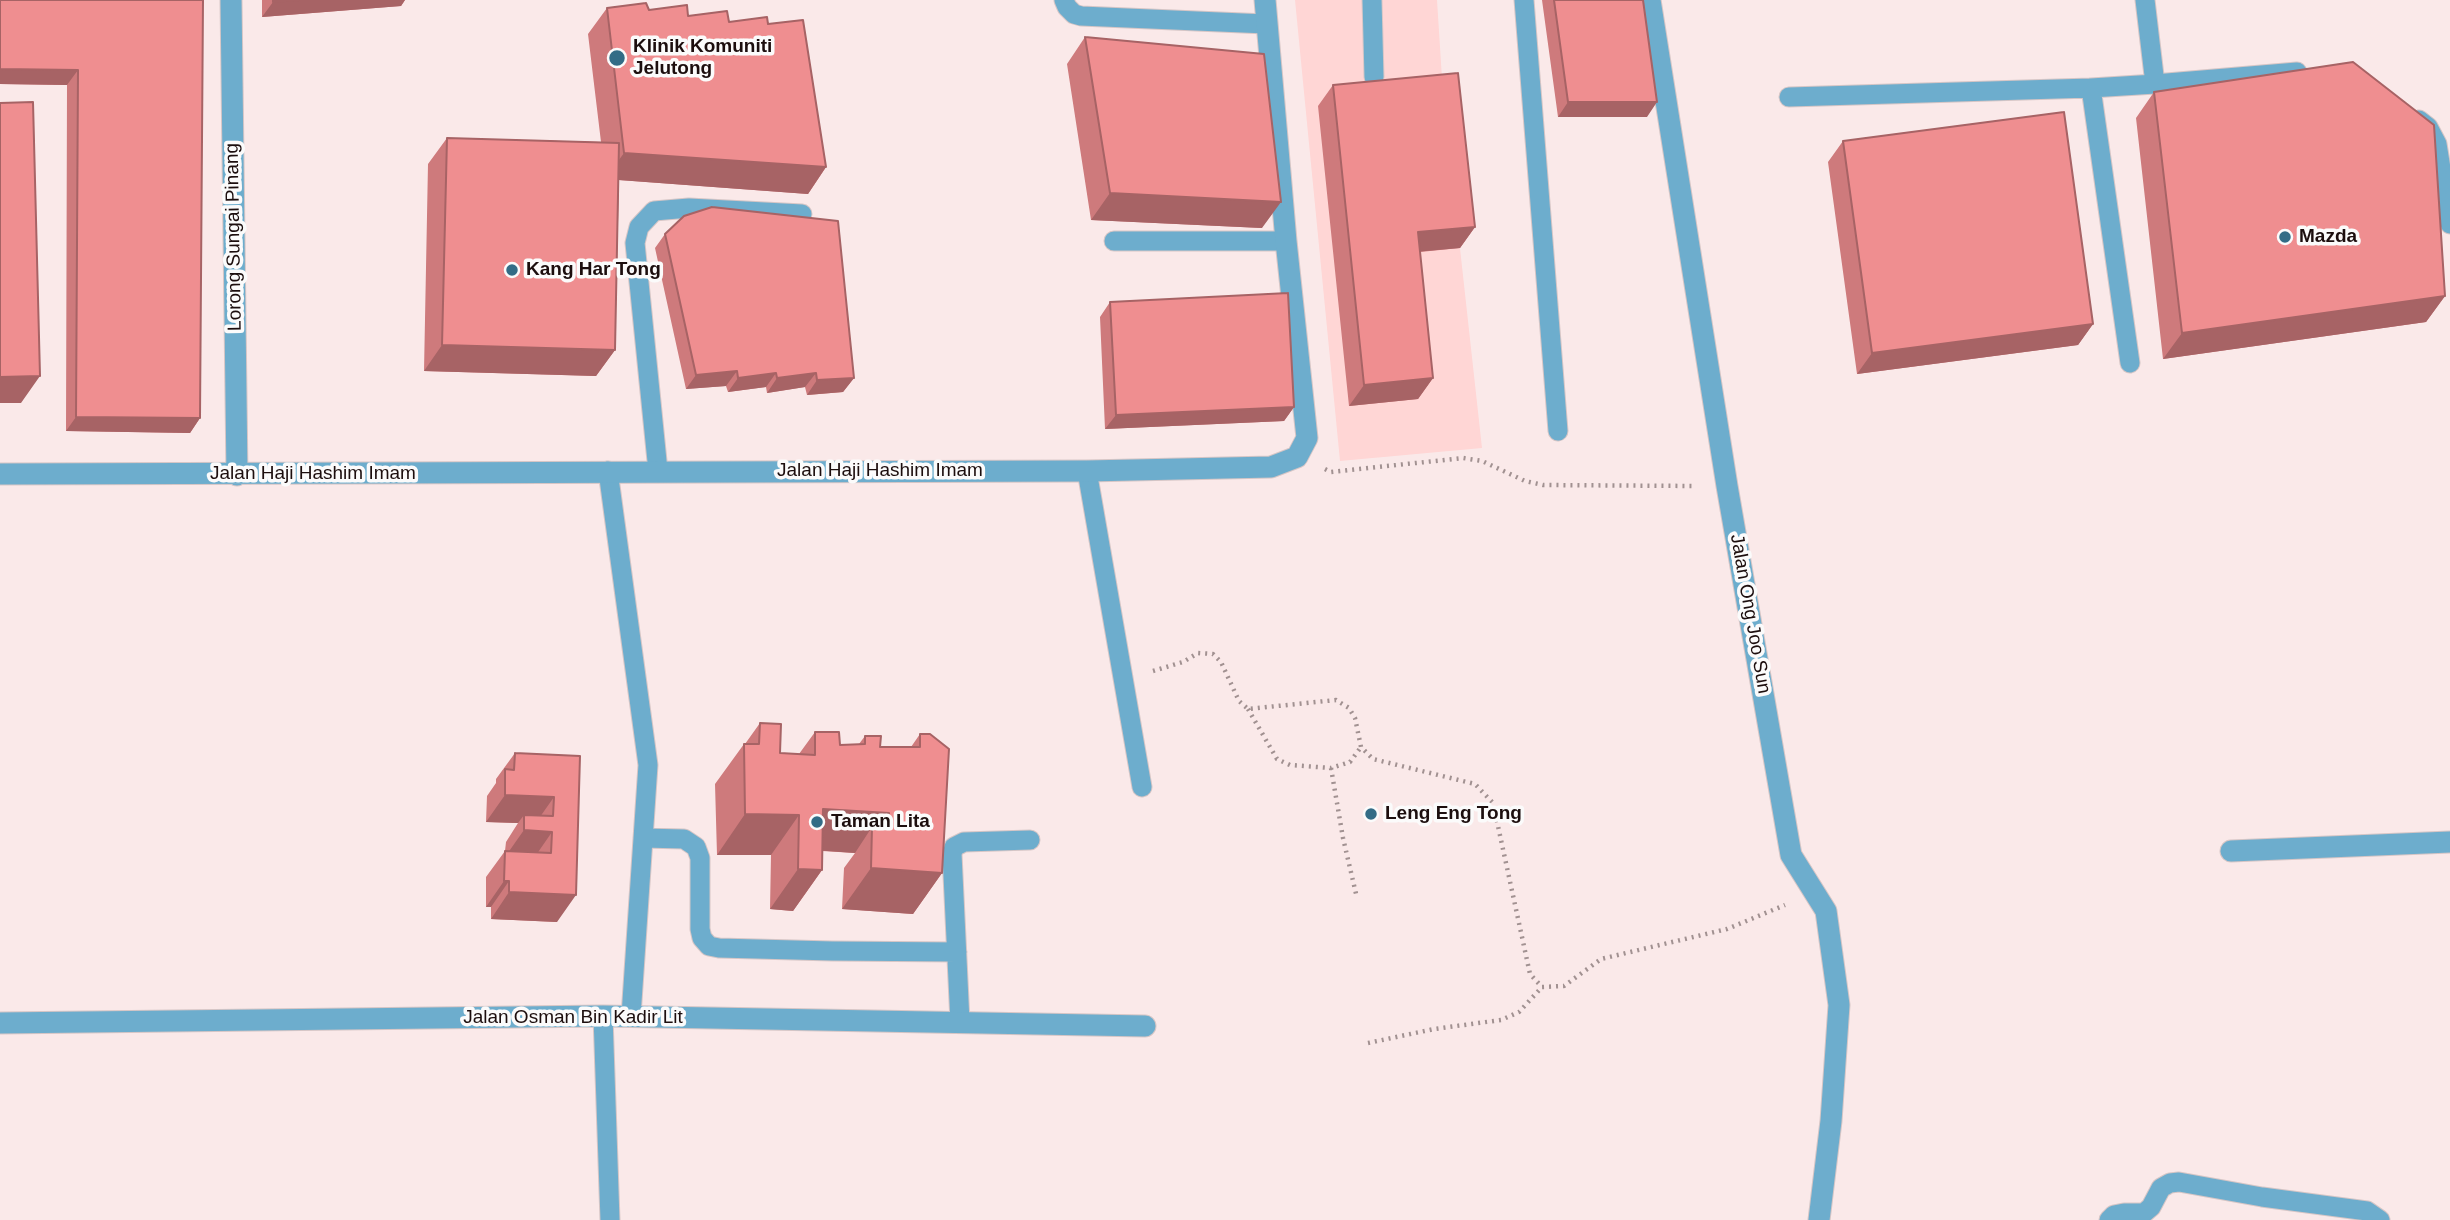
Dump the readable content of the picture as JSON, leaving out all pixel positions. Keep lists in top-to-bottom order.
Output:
{
  "streets": {
    "street": [
      "Lorong Sungai Pinang",
      "Jalan Haji Hashim Imam",
      "Jalan Ong Joo Sun",
      "Jalan Osman Bin Kadir Lit"
    ]
  },
  "crossings": [
    ["Lorong Sungai Pinang", "Jalan Haji Hashim Imam"]
  ],
  "places": [
    "Klinik Komuniti Jelutong",
    "Mazda",
    "Kang Har Tong",
    "Leng Eng Tong",
    "Taman Lita"
  ]
}
